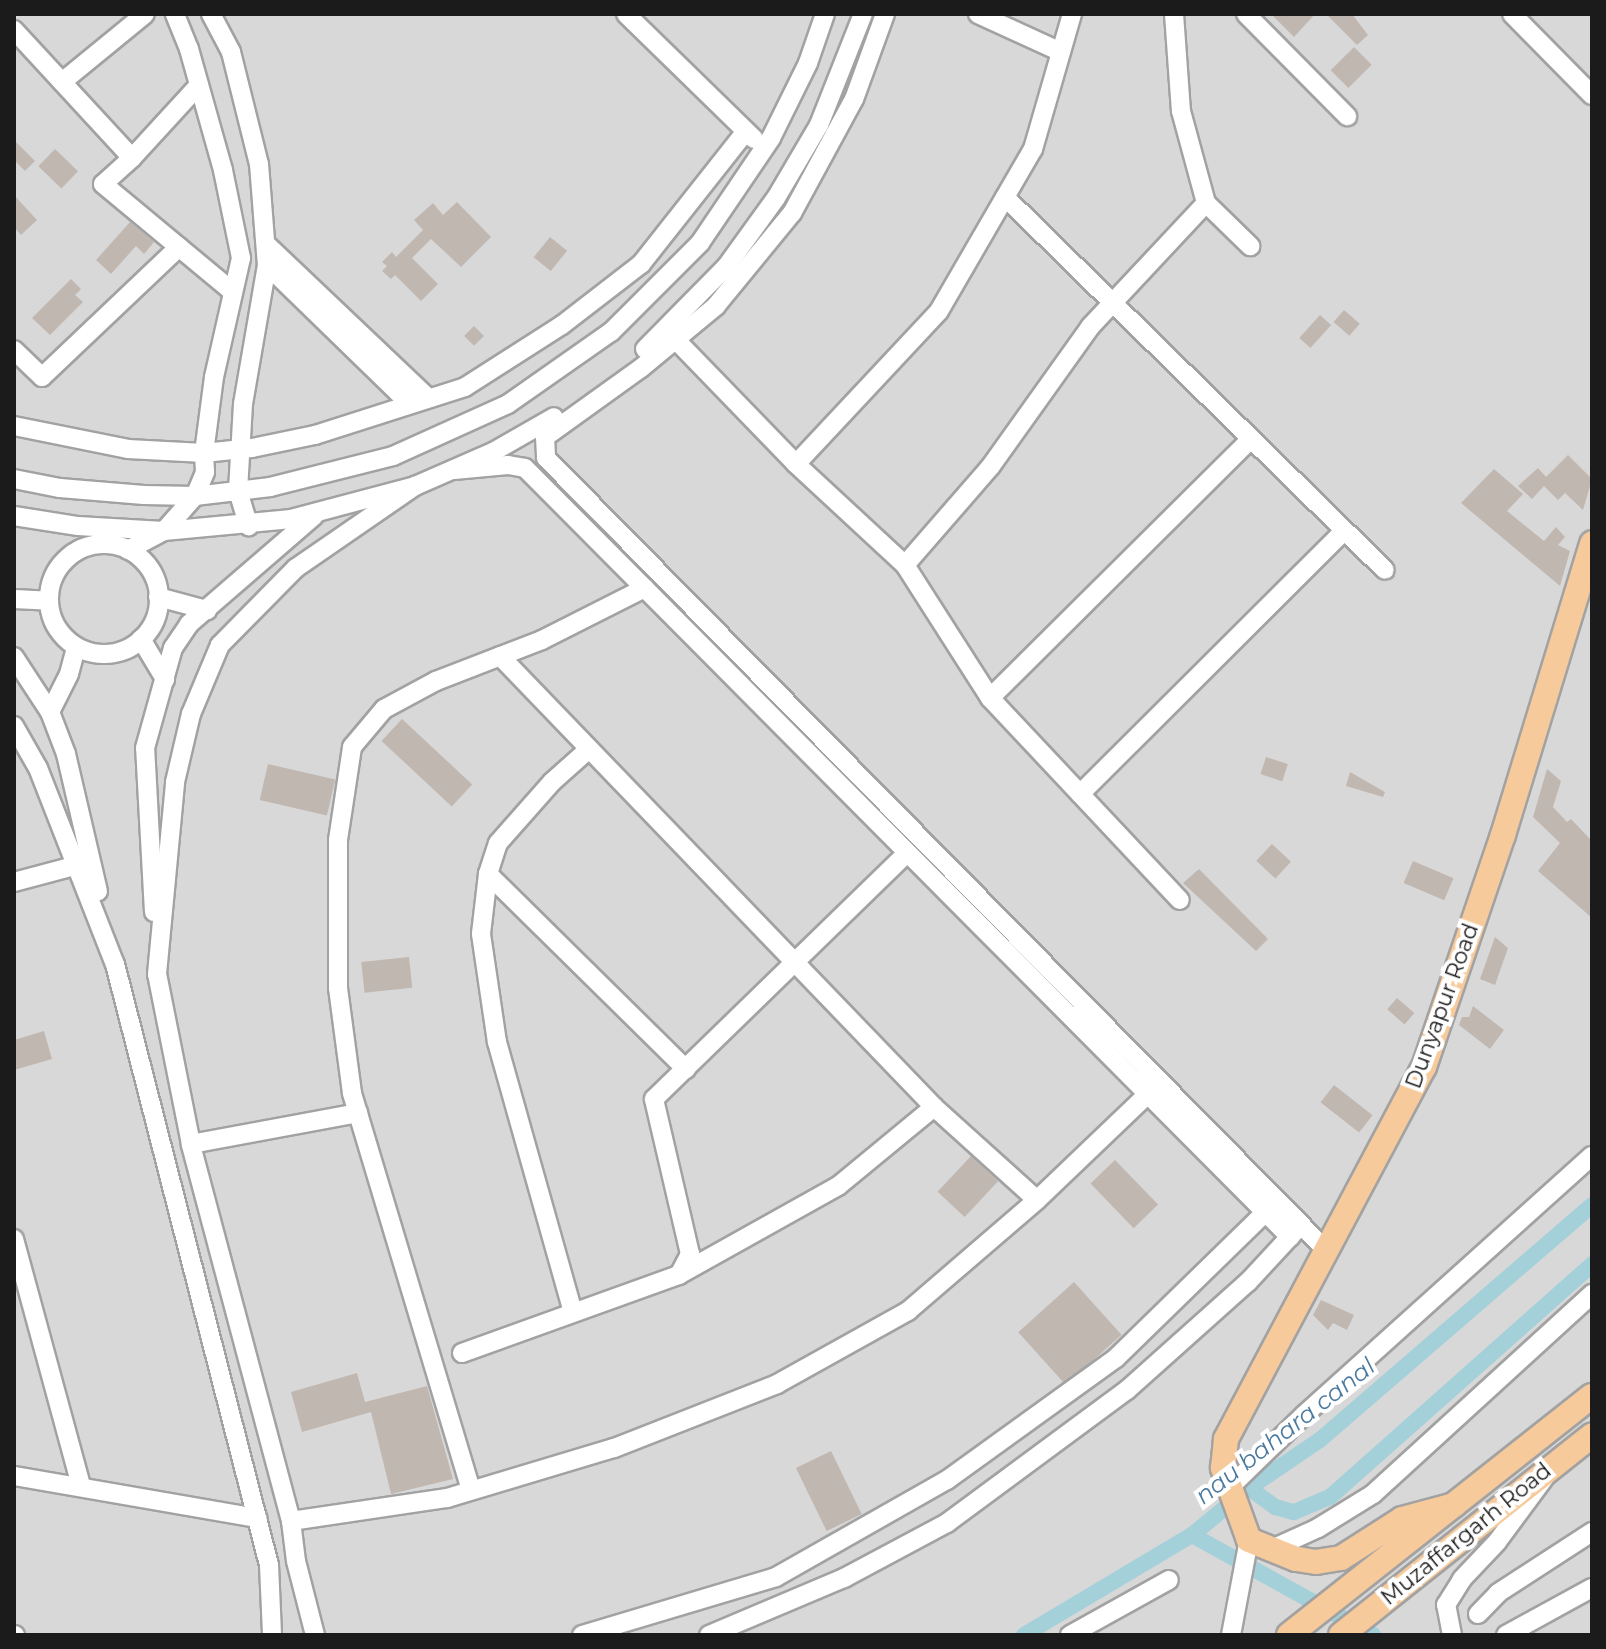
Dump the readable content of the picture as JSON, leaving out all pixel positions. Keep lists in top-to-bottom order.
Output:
{
  "streets": {
    "main road": ["Dunyapur Road", "Muzaffargarh Road"]
  },
  "water": ["nau bahara canal"]
}
